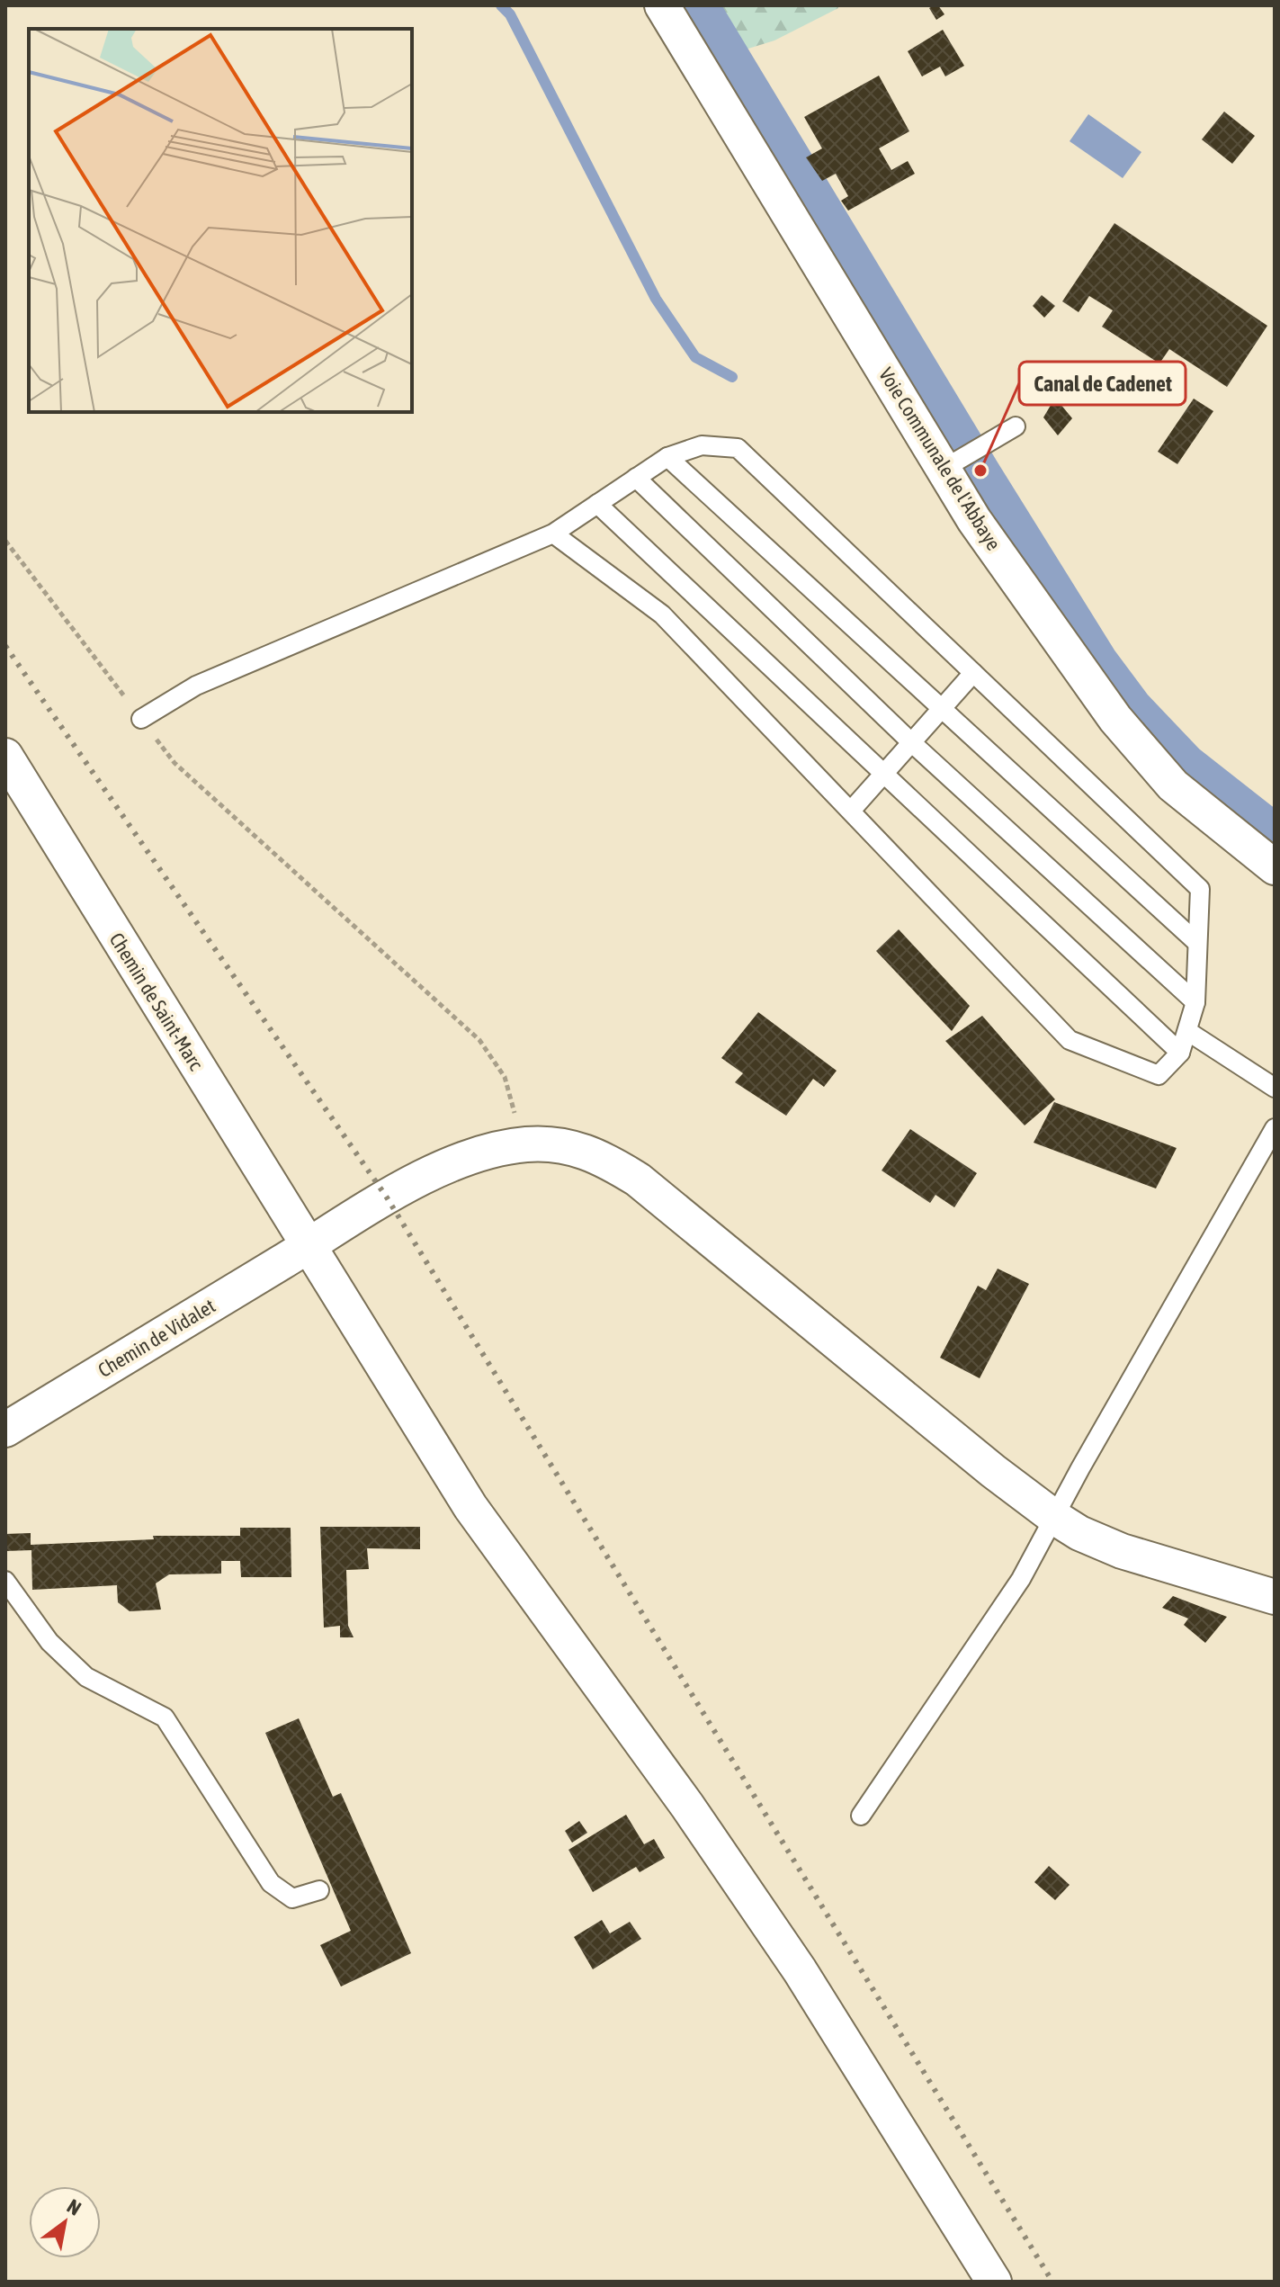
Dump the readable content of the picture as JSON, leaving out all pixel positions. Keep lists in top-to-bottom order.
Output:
{
  "streets": {
    "street": ["Voie Communale de l'Abbaye", "Chemin de Saint-Marc", "Chemin de Vidalet"]
  },
  "crossings": [
    ["Chemin de Saint-Marc", "Chemin de Vidalet"]
  ],
  "places": ["Canal de Cadenet"],
  "north": "top right"
}
